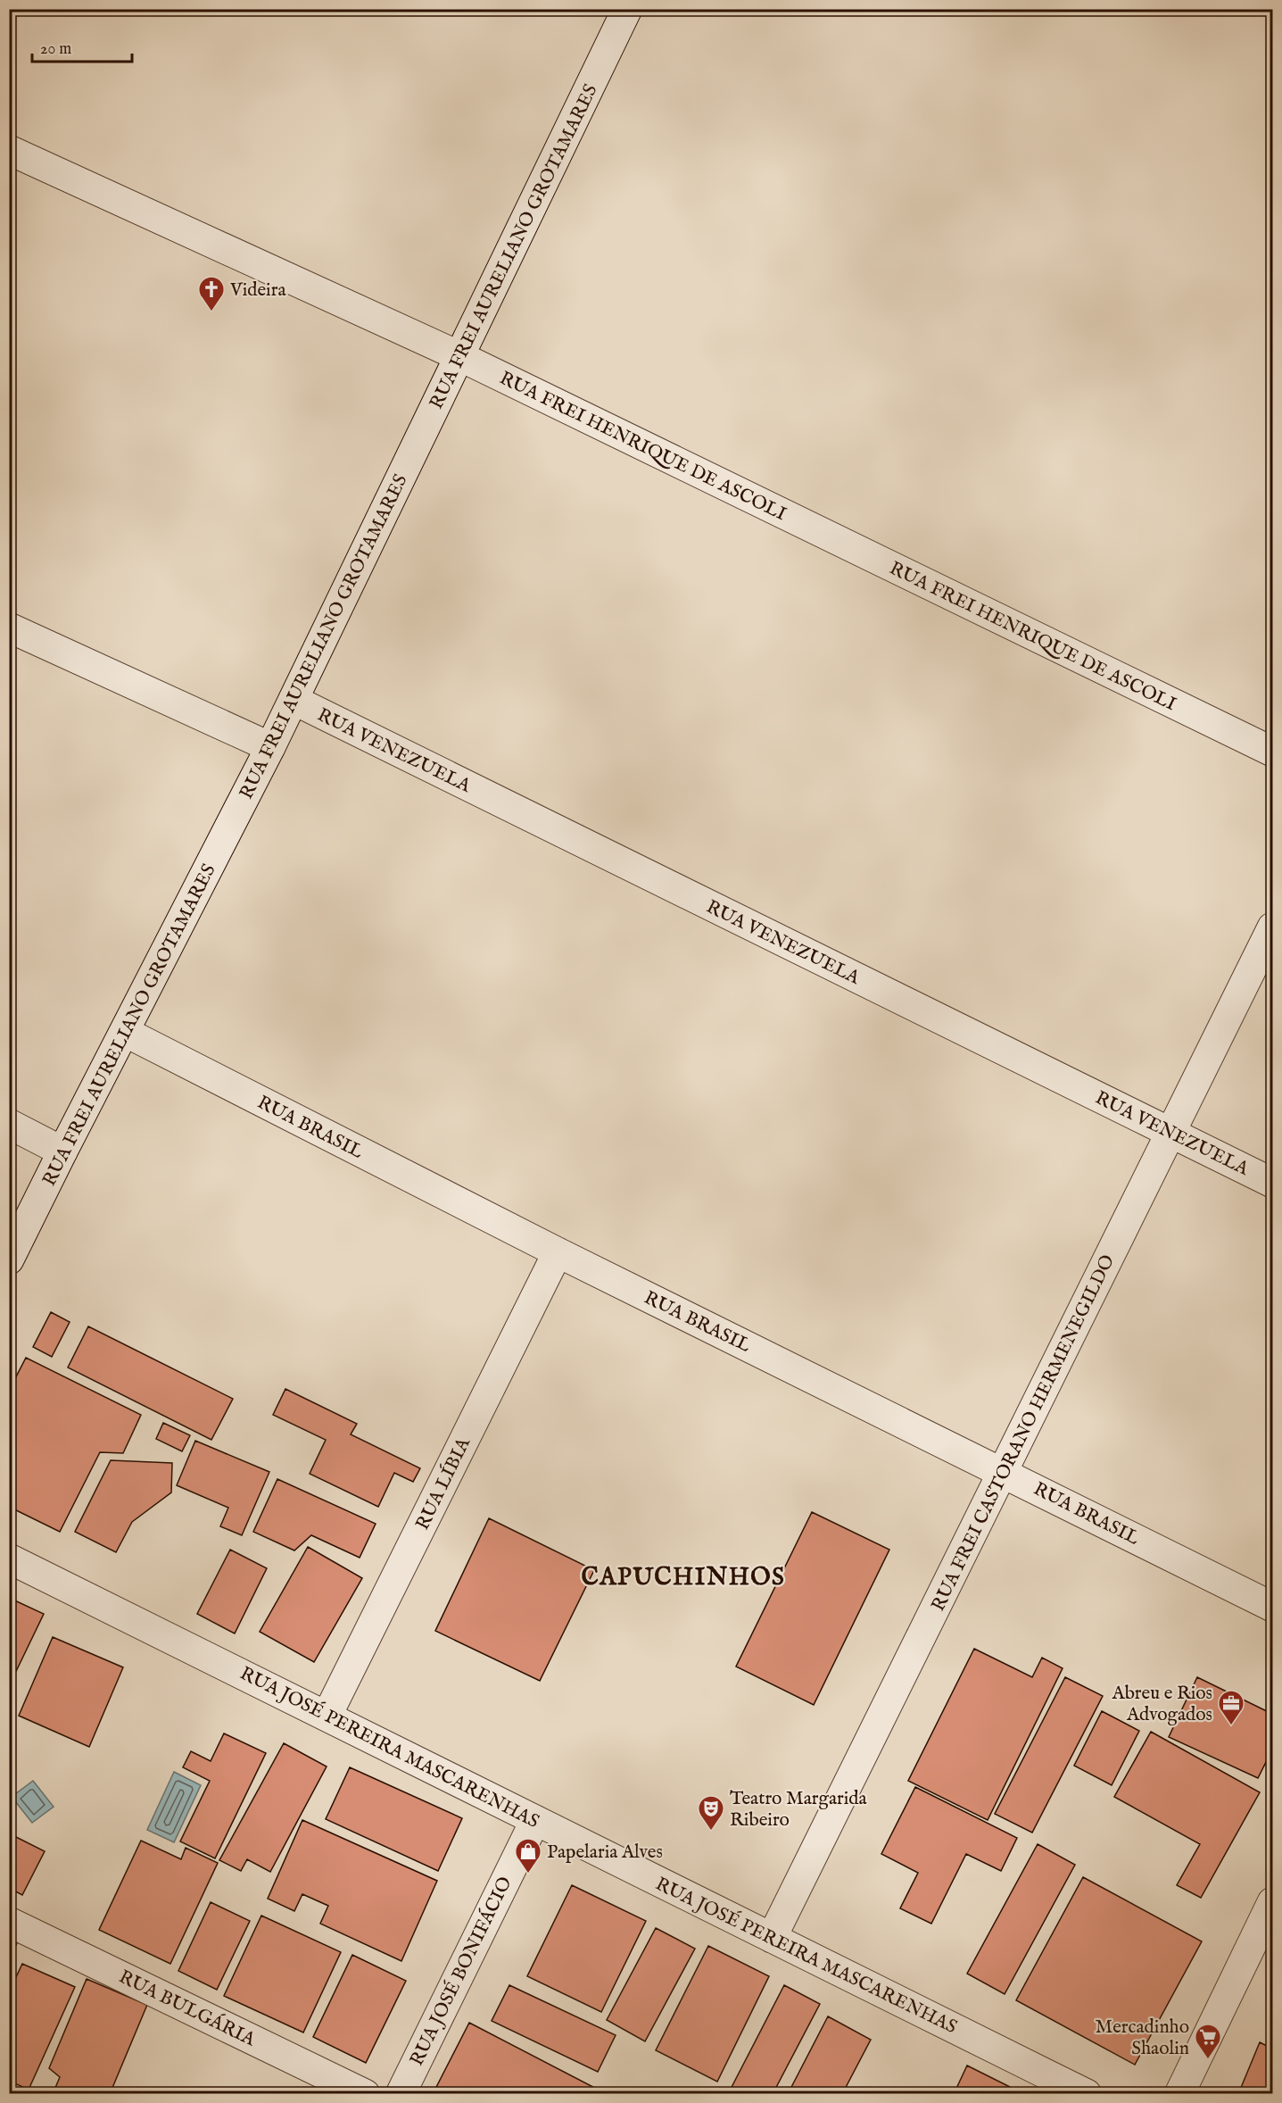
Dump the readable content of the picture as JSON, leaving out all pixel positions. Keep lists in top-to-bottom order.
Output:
{
  "streets": {
    "street": [
      "RUA FREI AURELIANO GROTAMARES",
      "RUA FREI HENRIQUE DE ASCOLI",
      "RUA VENEZUELA",
      "RUA BRASIL",
      "RUA FREI CASTORANO HERMENEGILDO",
      "RUA LÍBIA",
      "RUA JOSÉ PEREIRA MASCARENHAS",
      "RUA JOSÉ BONIFÁCIO",
      "RUA BULGÁRIA"
    ]
  },
  "crossings": [
    ["RUA FREI AURELIANO GROTAMARES", "RUA FREI HENRIQUE DE ASCOLI"],
    ["RUA FREI AURELIANO GROTAMARES", "RUA VENEZUELA"],
    ["RUA FREI AURELIANO GROTAMARES", "RUA BRASIL"],
    ["RUA VENEZUELA", "RUA FREI CASTORANO HERMENEGILDO"],
    ["RUA BRASIL", "RUA FREI CASTORANO HERMENEGILDO"],
    ["RUA BRASIL", "RUA LÍBIA"],
    ["RUA FREI CASTORANO HERMENEGILDO", "RUA JOSÉ PEREIRA MASCARENHAS"],
    ["RUA LÍBIA", "RUA JOSÉ PEREIRA MASCARENHAS"],
    ["RUA JOSÉ PEREIRA MASCARENHAS", "RUA JOSÉ BONIFÁCIO"]
  ],
  "districts": ["CAPUCHINHOS"],
  "places": {
    "church": ["Videira"],
    "office": ["Abreu e Rios Advogados"],
    "theatre": ["Teatro Margarida Ribeiro"],
    "shop": ["Papelaria Alves"],
    "supermarket": ["Mercadinho Shaolin"]
  },
  "scale_bar": "20 m"
}
